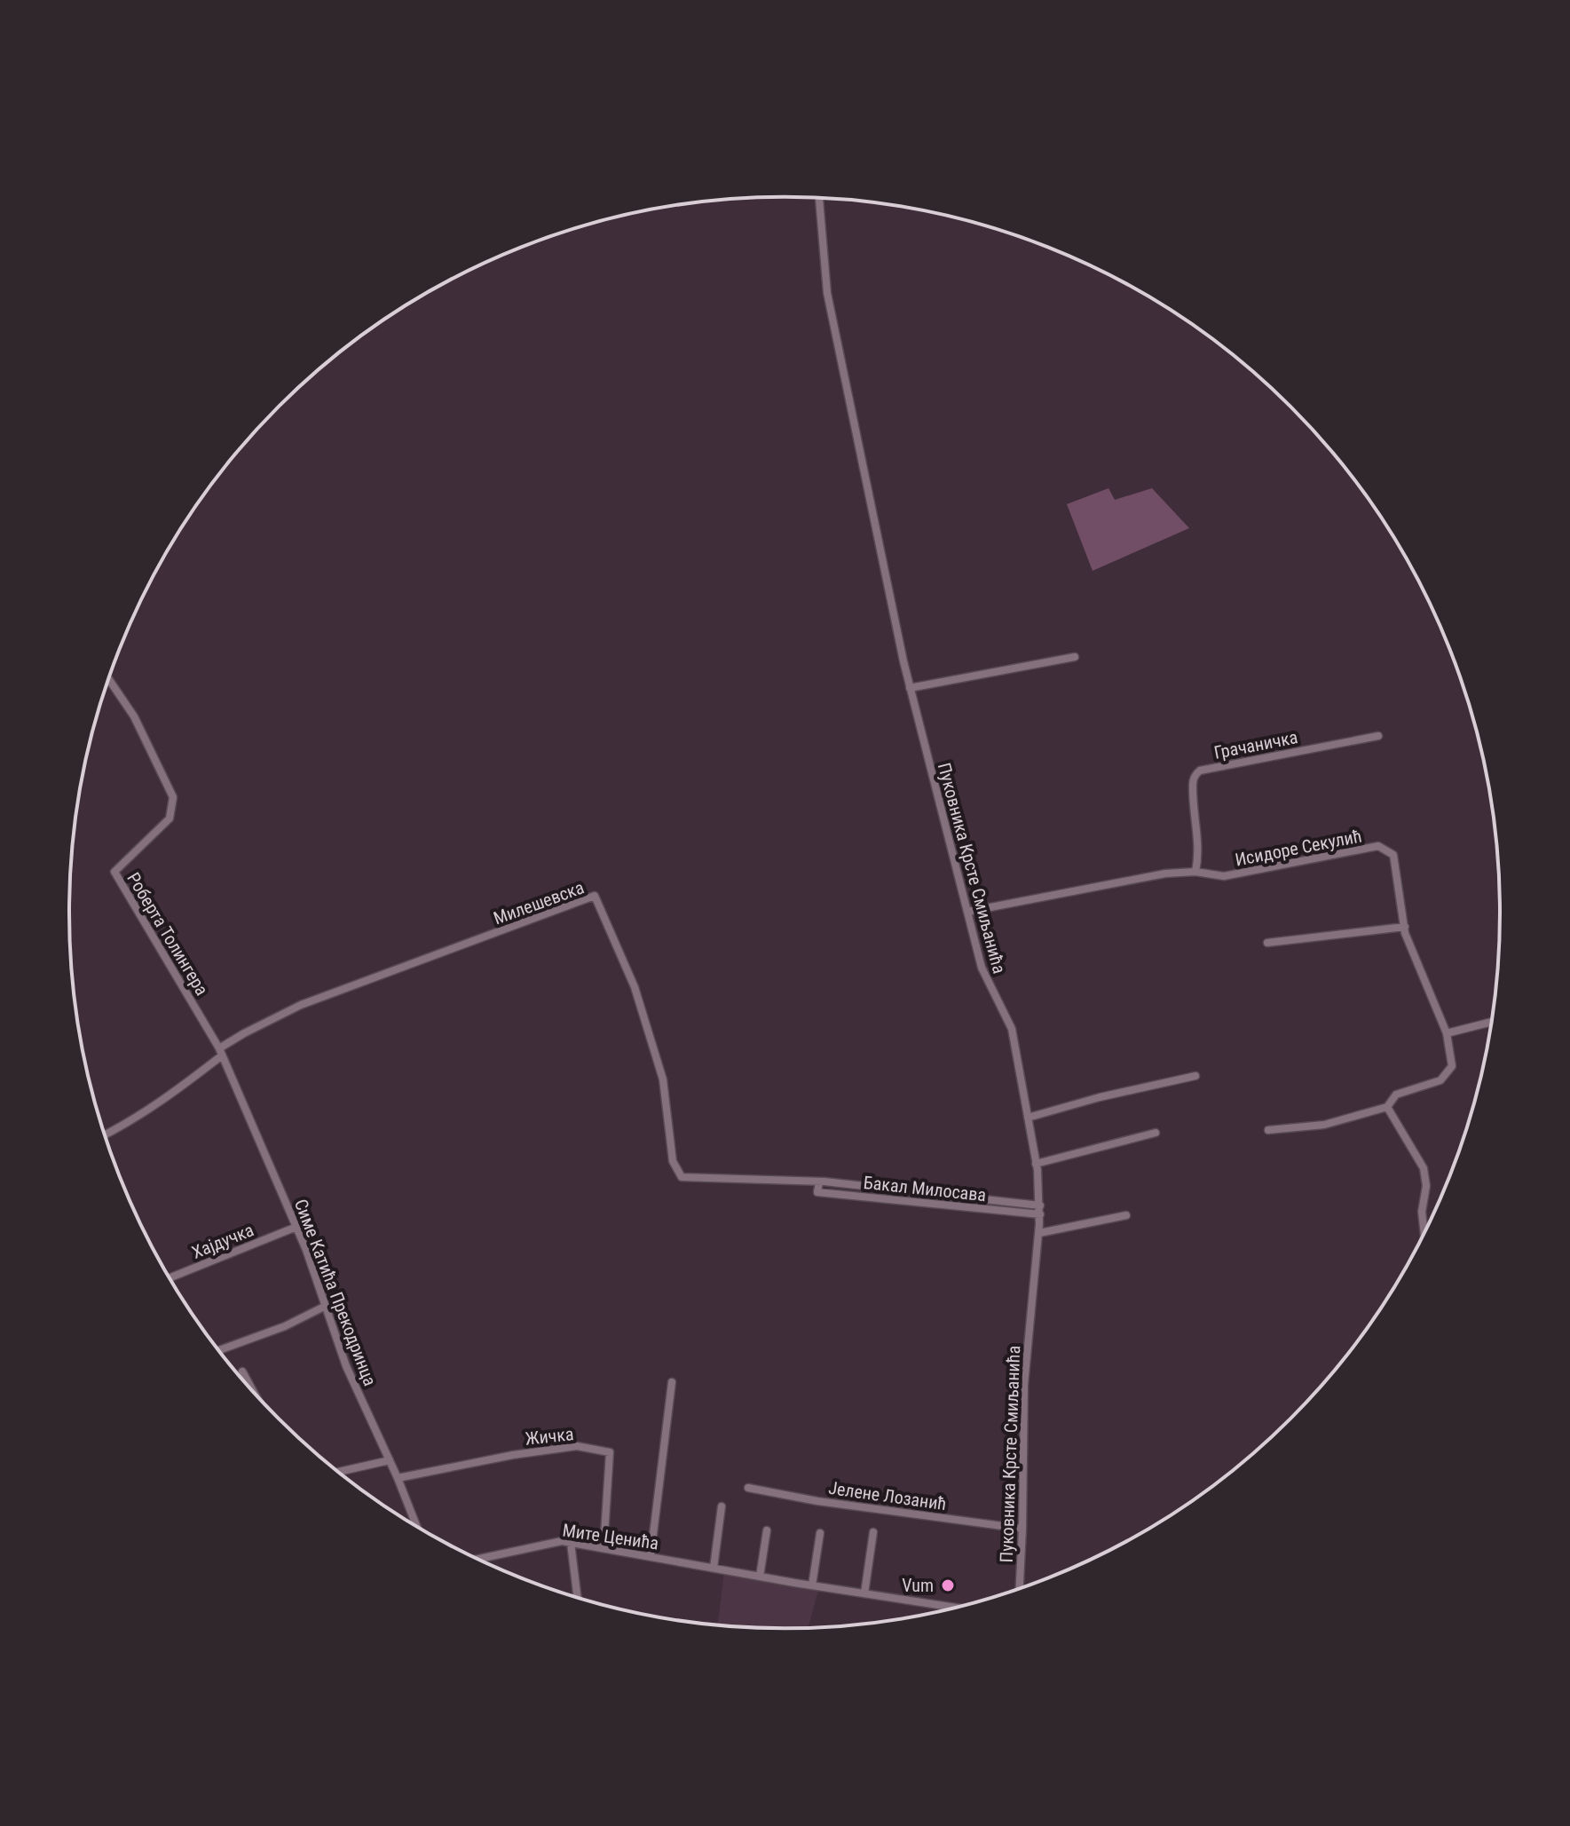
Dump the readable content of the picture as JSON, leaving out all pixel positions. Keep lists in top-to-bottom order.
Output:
{
  "streets": {
    "street": [
      "Грачаничка",
      "Исидоре Секулић",
      "Пуковника Крсте Смиљанића",
      "Милешевска",
      "Роберта Толингера",
      "Бакал Милосава",
      "Хајдучка",
      "Симе Катића Прекодринца",
      "Жичка",
      "Јелене Лозанић",
      "Мите Ценића"
    ]
  },
  "crossings": [
    ["Грачаничка", "Исидоре Секулић"],
    ["Исидоре Секулић", "Пуковника Крсте Смиљанића"],
    ["Пуковника Крсте Смиљанића", "Бакал Милосава"],
    ["Пуковника Крсте Смиљанића", "Јелене Лозанић"],
    ["Милешевска", "Роберта Толингера"],
    ["Милешевска", "Бакал Милосава"],
    ["Милешевска", "Симе Катића Прекодринца"],
    ["Роберта Толингера", "Симе Катића Прекодринца"],
    ["Хајдучка", "Симе Катића Прекодринца"],
    ["Симе Катића Прекодринца", "Жичка"],
    ["Жичка", "Мите Ценића"]
  ],
  "places": ["Vum"]
}
